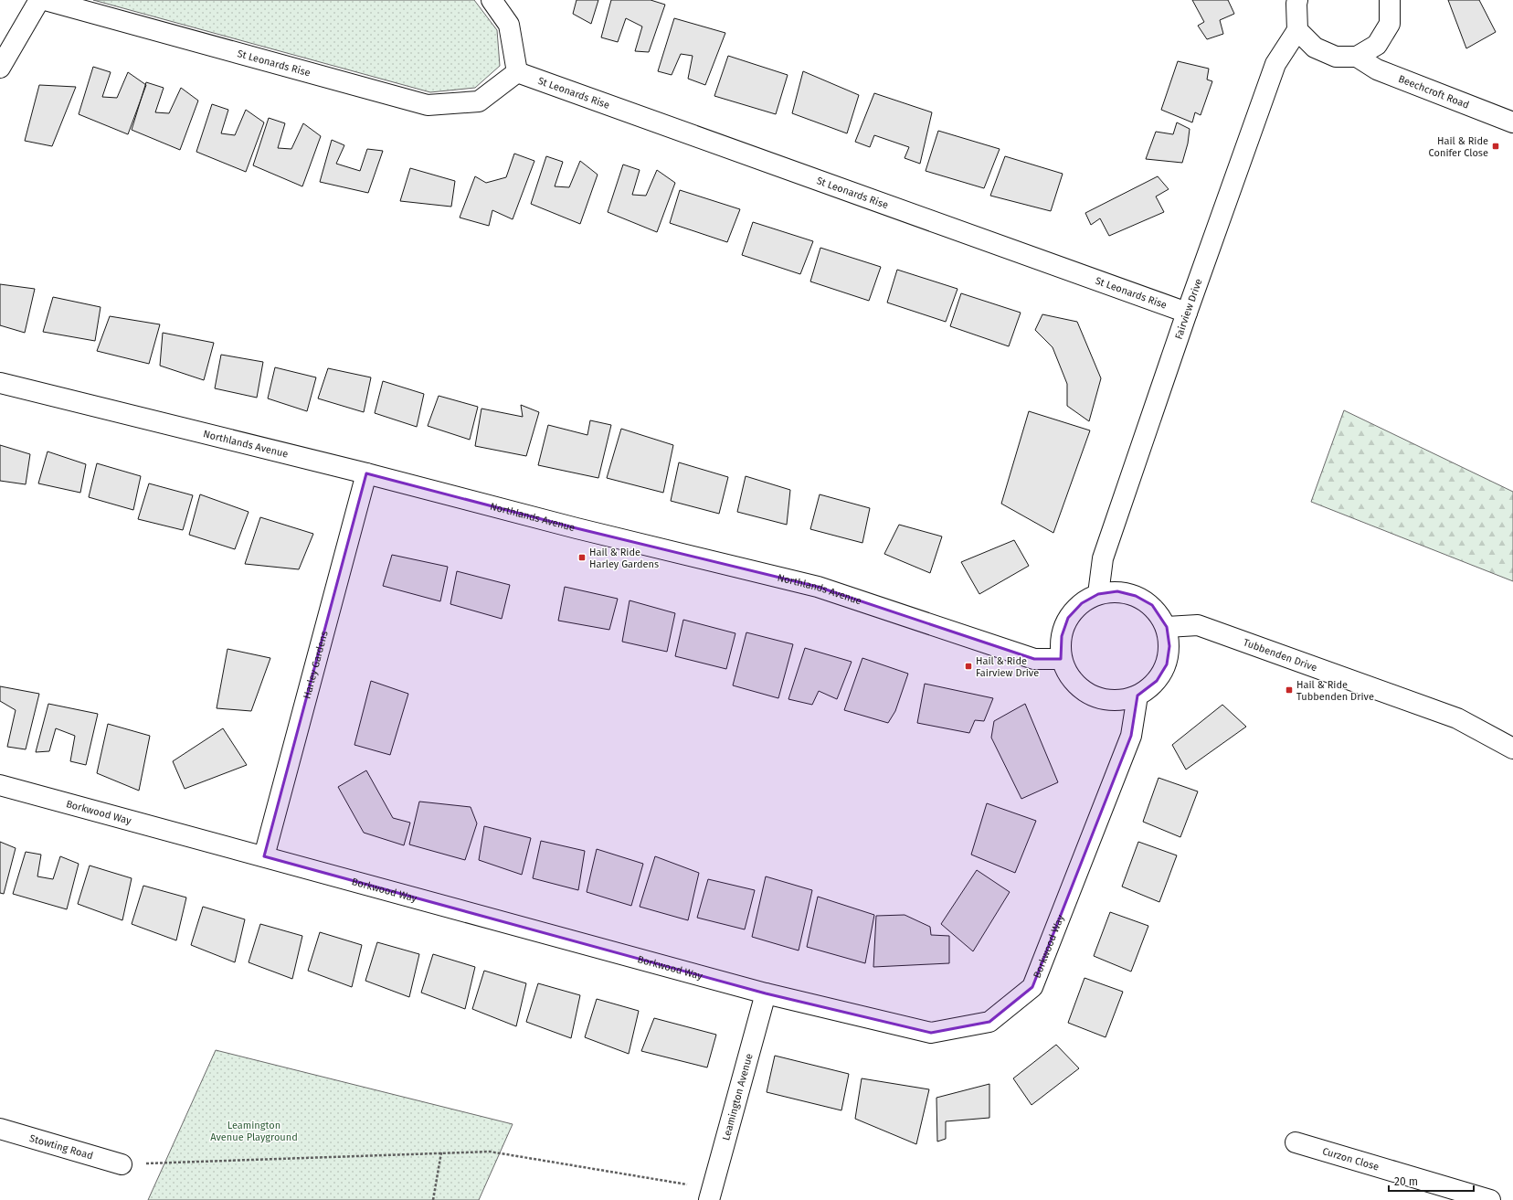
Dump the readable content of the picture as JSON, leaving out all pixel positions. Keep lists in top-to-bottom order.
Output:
{
  "streets": {
    "street": [
      "St Leonards Rise",
      "Beechcroft Road",
      "Fairview Drive",
      "Northlands Avenue",
      "Tubbenden Drive",
      "Harley Gardens",
      "Borkwood Way",
      "Leamington Avenue",
      "Stowting Road",
      "Curzon Close"
    ]
  },
  "crossings": [
    ["St Leonards Rise", "Fairview Drive"],
    ["Fairview Drive", "Northlands Avenue"],
    ["Fairview Drive", "Tubbenden Drive"],
    ["Fairview Drive", "Borkwood Way"],
    ["Northlands Avenue", "Tubbenden Drive"],
    ["Northlands Avenue", "Harley Gardens"],
    ["Northlands Avenue", "Borkwood Way"],
    ["Tubbenden Drive", "Borkwood Way"],
    ["Harley Gardens", "Borkwood Way"],
    ["Borkwood Way", "Leamington Avenue"]
  ],
  "parks": ["Leamington Avenue Playground"],
  "places": {
    "transit": [
      "Hail & Ride Conifer Close",
      "Hail & Ride Harley Gardens",
      "Hail & Ride Fairview Drive",
      "Hail & Ride Tubbenden Drive"
    ]
  },
  "scale_bar": "20 m"
}
